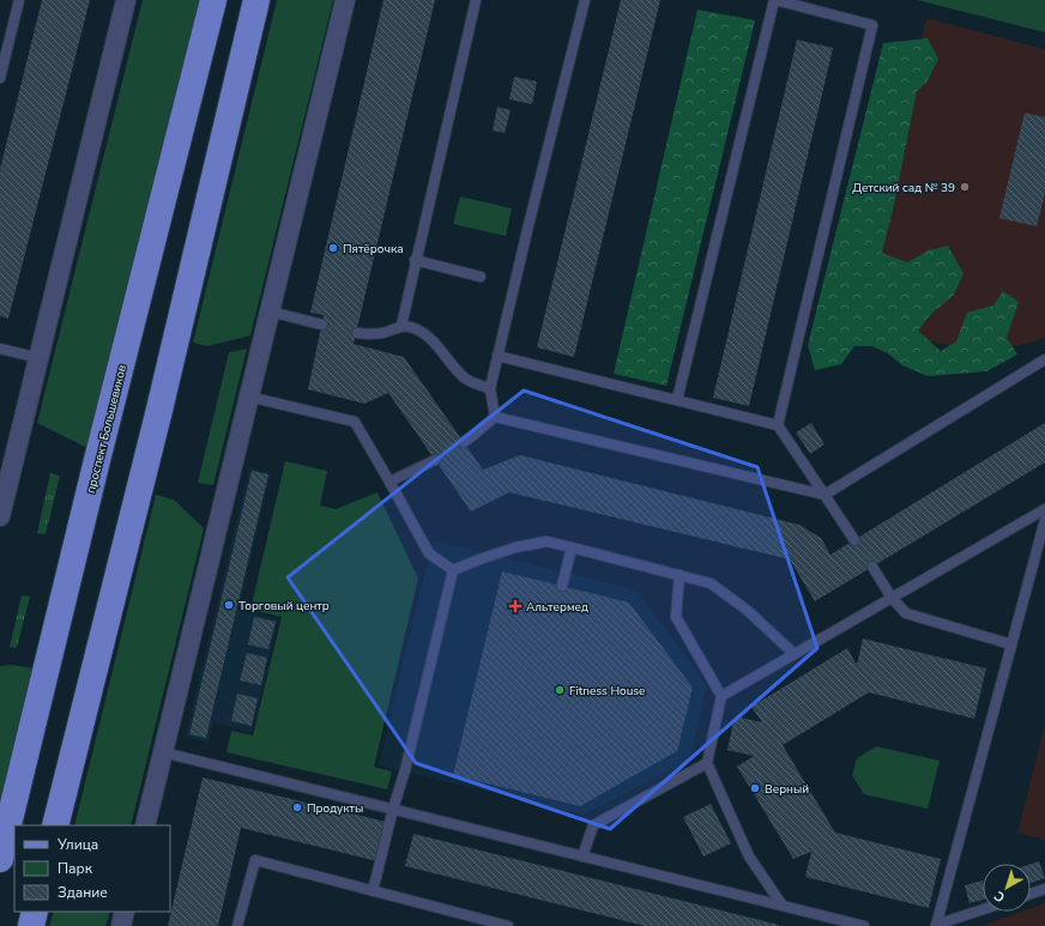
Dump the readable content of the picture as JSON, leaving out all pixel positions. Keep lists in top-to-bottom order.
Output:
{
  "streets": {
    "main road": ["проспект Большевиков"]
  },
  "places": {
    "other": [
      "Детский сад № 39",
      "Пятёрочка",
      "Торговый центр",
      "Fitness House",
      "Верный",
      "Продукты"
    ],
    "health": ["Альтермед"]
  },
  "legend": ["Улица", "Парк", "Здание"],
  "north": "bottom left"
}
